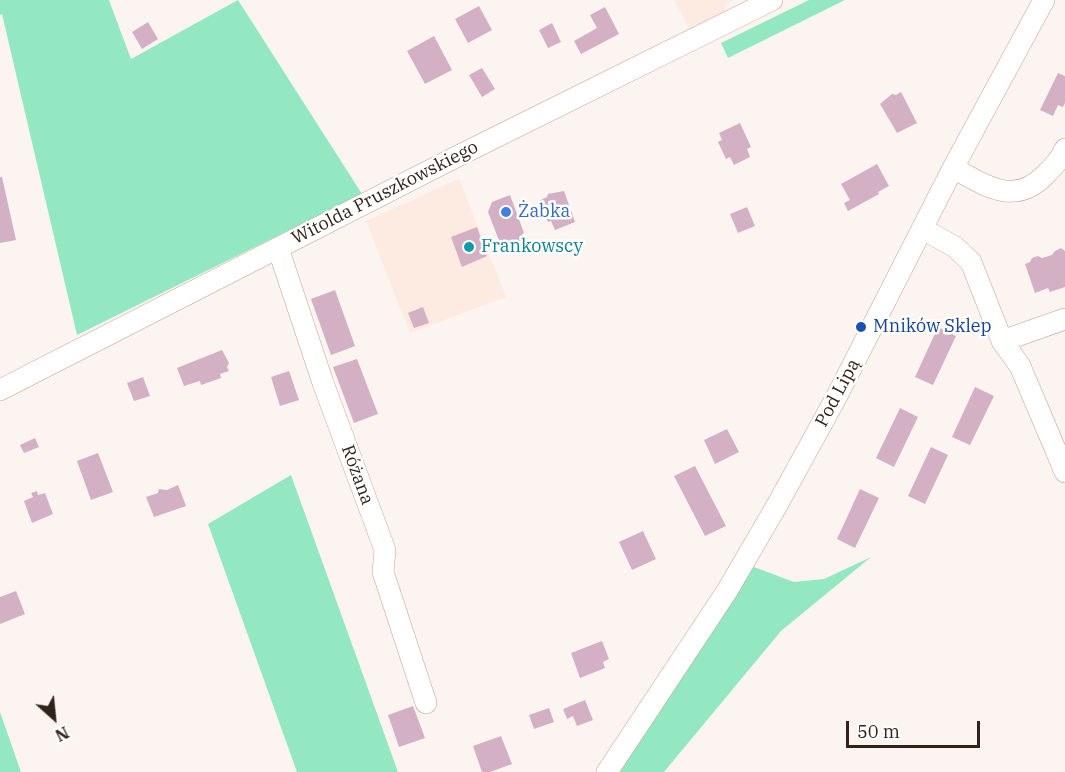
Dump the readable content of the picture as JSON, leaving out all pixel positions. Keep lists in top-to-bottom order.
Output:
{
  "streets": {
    "street": ["Witolda Pruszkowskiego", "Pod Lipą", "Różana"]
  },
  "crossings": [
    ["Witolda Pruszkowskiego", "Różana"]
  ],
  "places": ["Żabka", "Frankowscy", "Mników Sklep"],
  "scale_bar": "50 m",
  "north": "bottom right"
}
